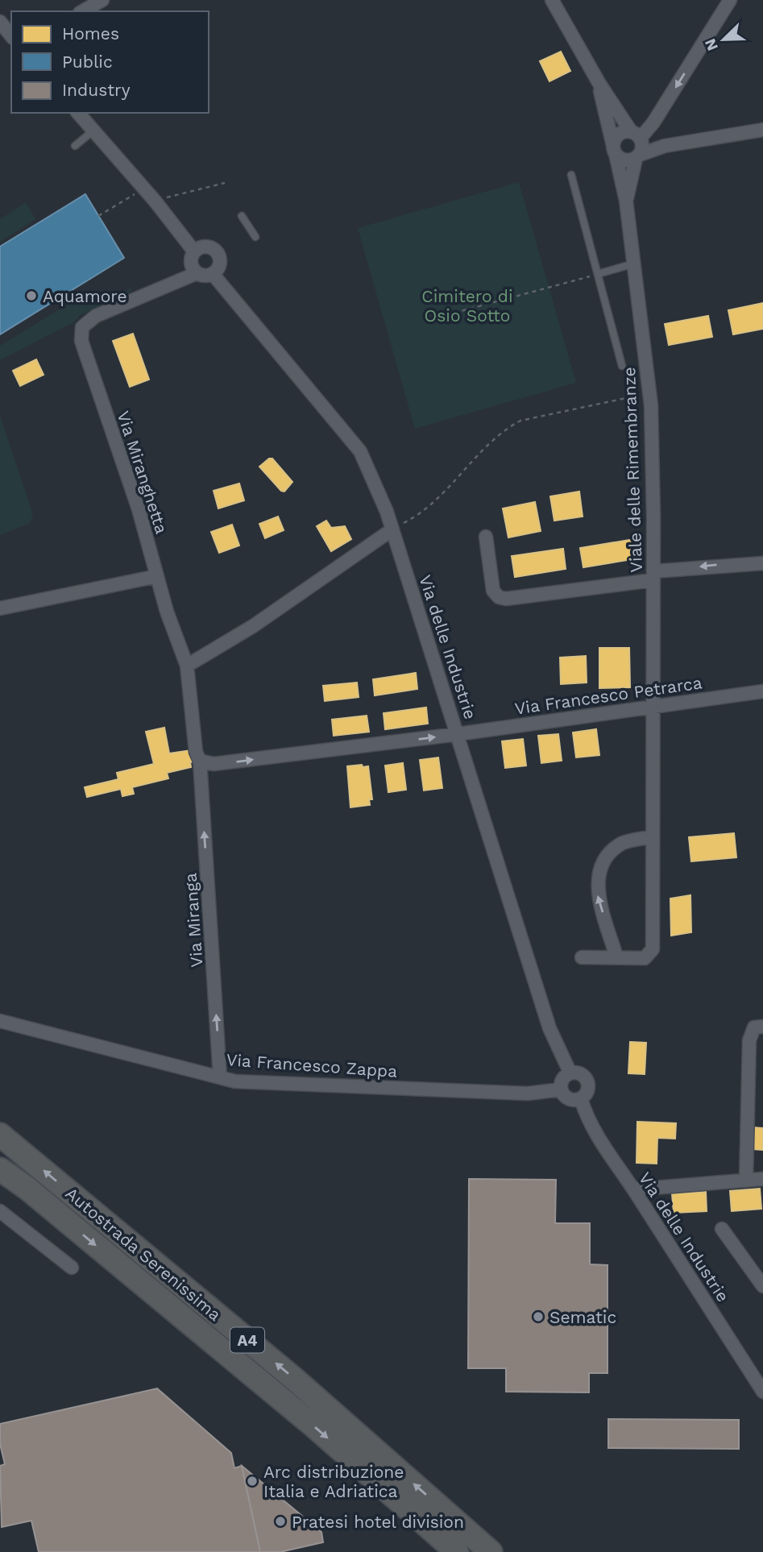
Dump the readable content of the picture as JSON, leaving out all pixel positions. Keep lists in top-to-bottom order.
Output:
{
  "streets": {
    "highway": ["Autostrada Serenissima", "A4"],
    "street": [
      "Viale delle Rimembranze",
      "Via Miranghetta",
      "Via delle Industrie",
      "Via Francesco Petrarca",
      "Via Miranga",
      "Via Francesco Zappa"
    ]
  },
  "crossings": [
    ["Viale delle Rimembranze", "Via Francesco Petrarca"],
    ["Via Miranghetta", "Via delle Industrie"],
    ["Via Miranghetta", "Via Miranga"],
    ["Via delle Industrie", "Via Francesco Petrarca"],
    ["Via delle Industrie", "Via Francesco Zappa"],
    ["Via Miranga", "Via Francesco Zappa"]
  ],
  "one_way": ["Via Miranga"],
  "parks": ["Cimitero di Osio Sotto"],
  "places": [
    "Aquamore",
    "Sematic",
    "Arc distribuzione Italia e Adriatica",
    "Pratesi hotel division"
  ],
  "legend": ["Homes", "Public", "Industry"],
  "north": "bottom left"
}
